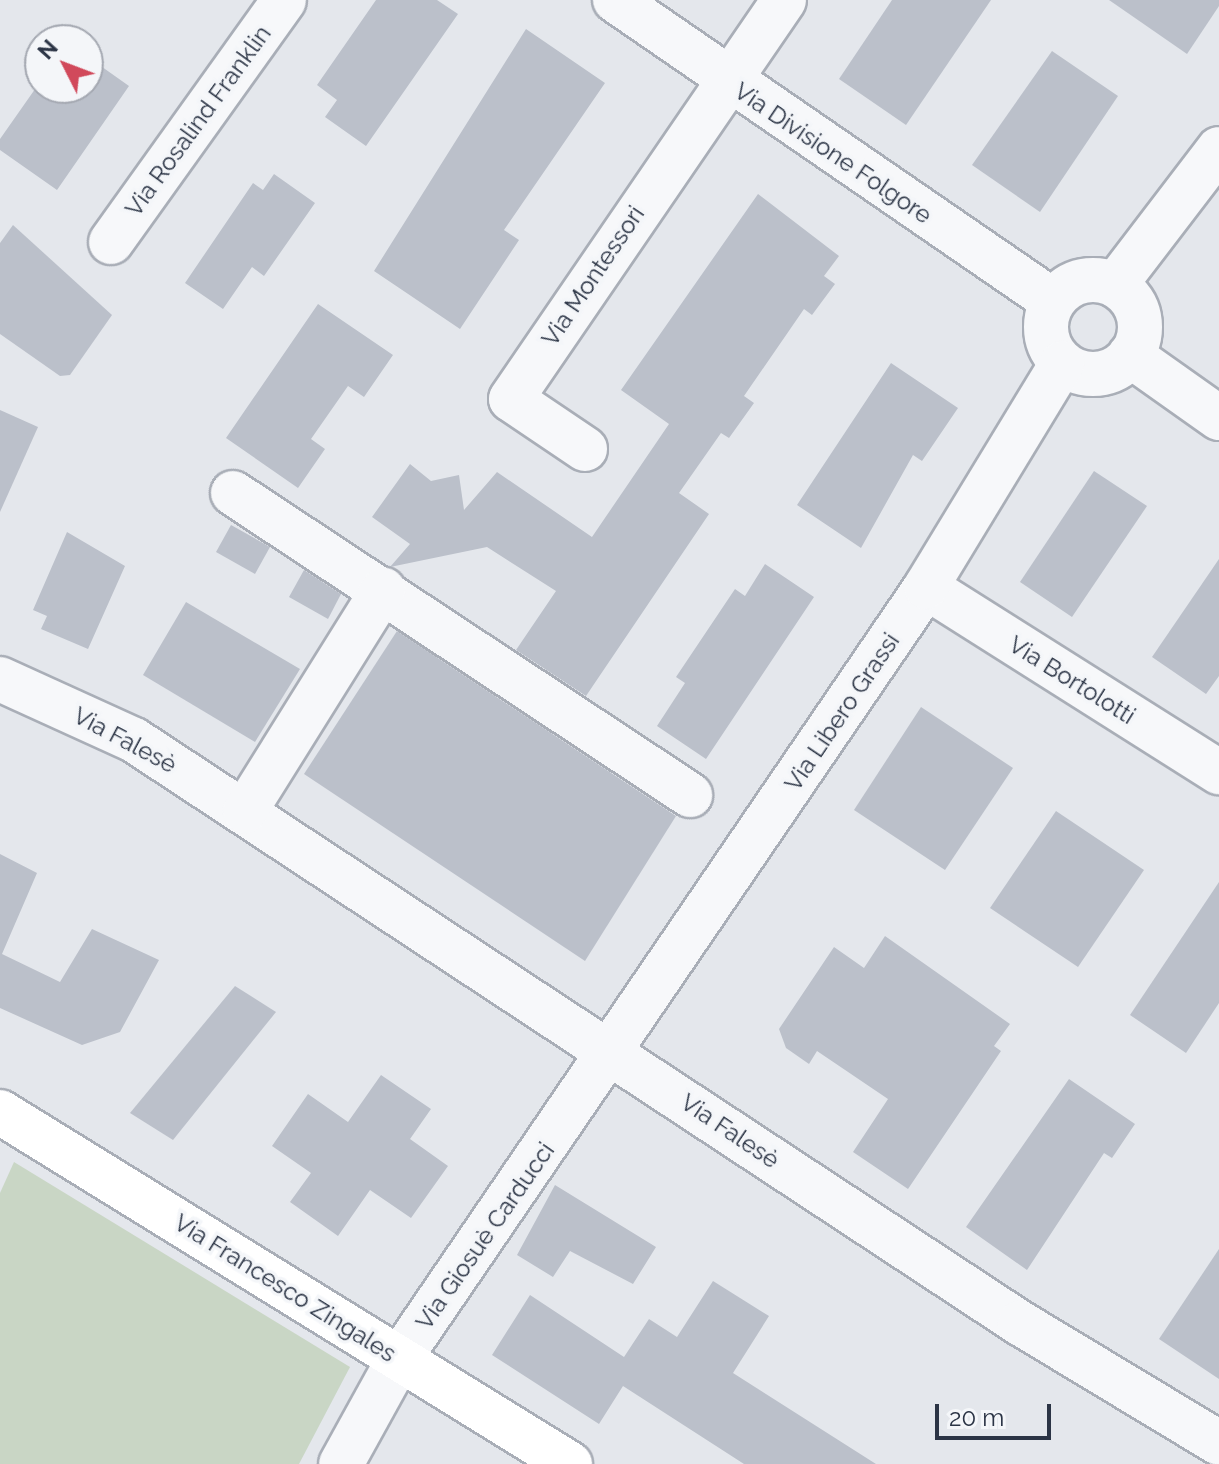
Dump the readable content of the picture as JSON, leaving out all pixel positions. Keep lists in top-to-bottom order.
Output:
{
  "streets": {
    "street": [
      "Via Rosalind Franklin",
      "Via Divisione Folgore",
      "Via Montessori",
      "Via Bortolotti",
      "Via Libero Grassi",
      "Via Falesè",
      "Via Giosuè Carducci",
      "Via Francesco Zingales"
    ]
  },
  "crossings": [
    ["Via Divisione Folgore", "Via Montessori"],
    ["Via Divisione Folgore", "Via Libero Grassi"],
    ["Via Bortolotti", "Via Libero Grassi"],
    ["Via Libero Grassi", "Via Falesè"],
    ["Via Libero Grassi", "Via Giosuè Carducci"],
    ["Via Falesè", "Via Giosuè Carducci"],
    ["Via Giosuè Carducci", "Via Francesco Zingales"]
  ],
  "scale_bar": "20 m",
  "north": "top left"
}
